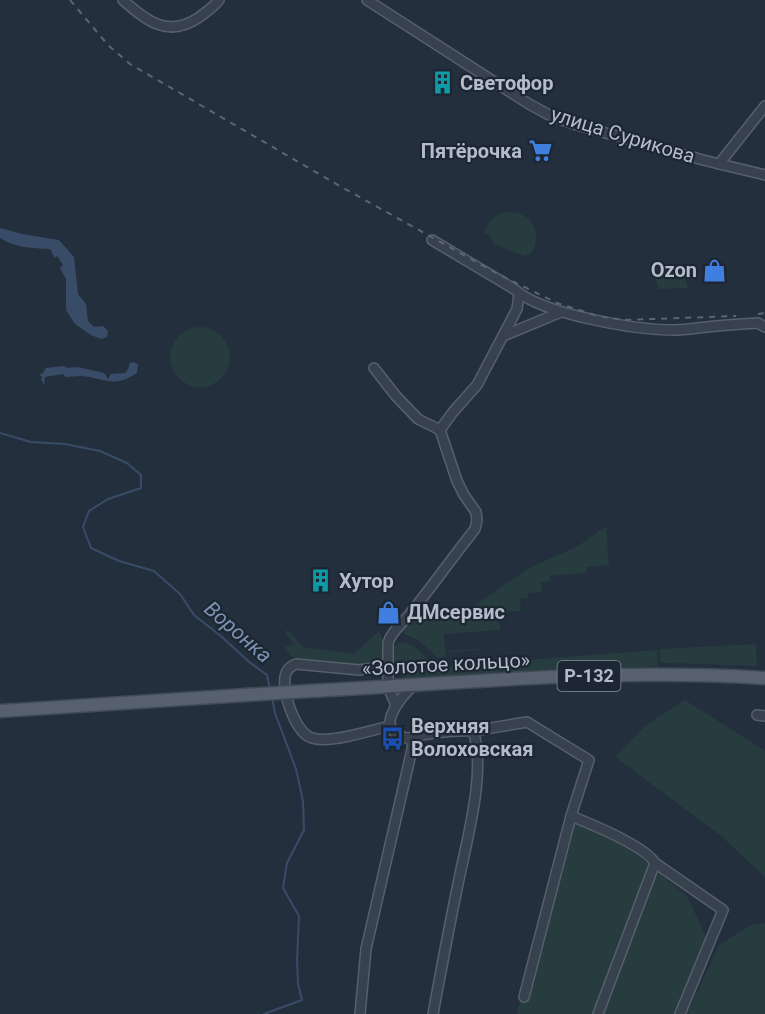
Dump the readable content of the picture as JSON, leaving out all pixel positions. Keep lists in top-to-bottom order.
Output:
{
  "streets": {
    "main road": ["«Золотое кольцо»", "Р-132"],
    "street": ["улица Сурикова"]
  },
  "water": ["Воронка"],
  "places": {
    "building": ["Светофор", "Хутор"],
    "supermarket": ["Пятёрочка"],
    "shop": ["Ozon", "ДМсервис"],
    "bus stop": ["Верхняя Волоховская"]
  }
}
